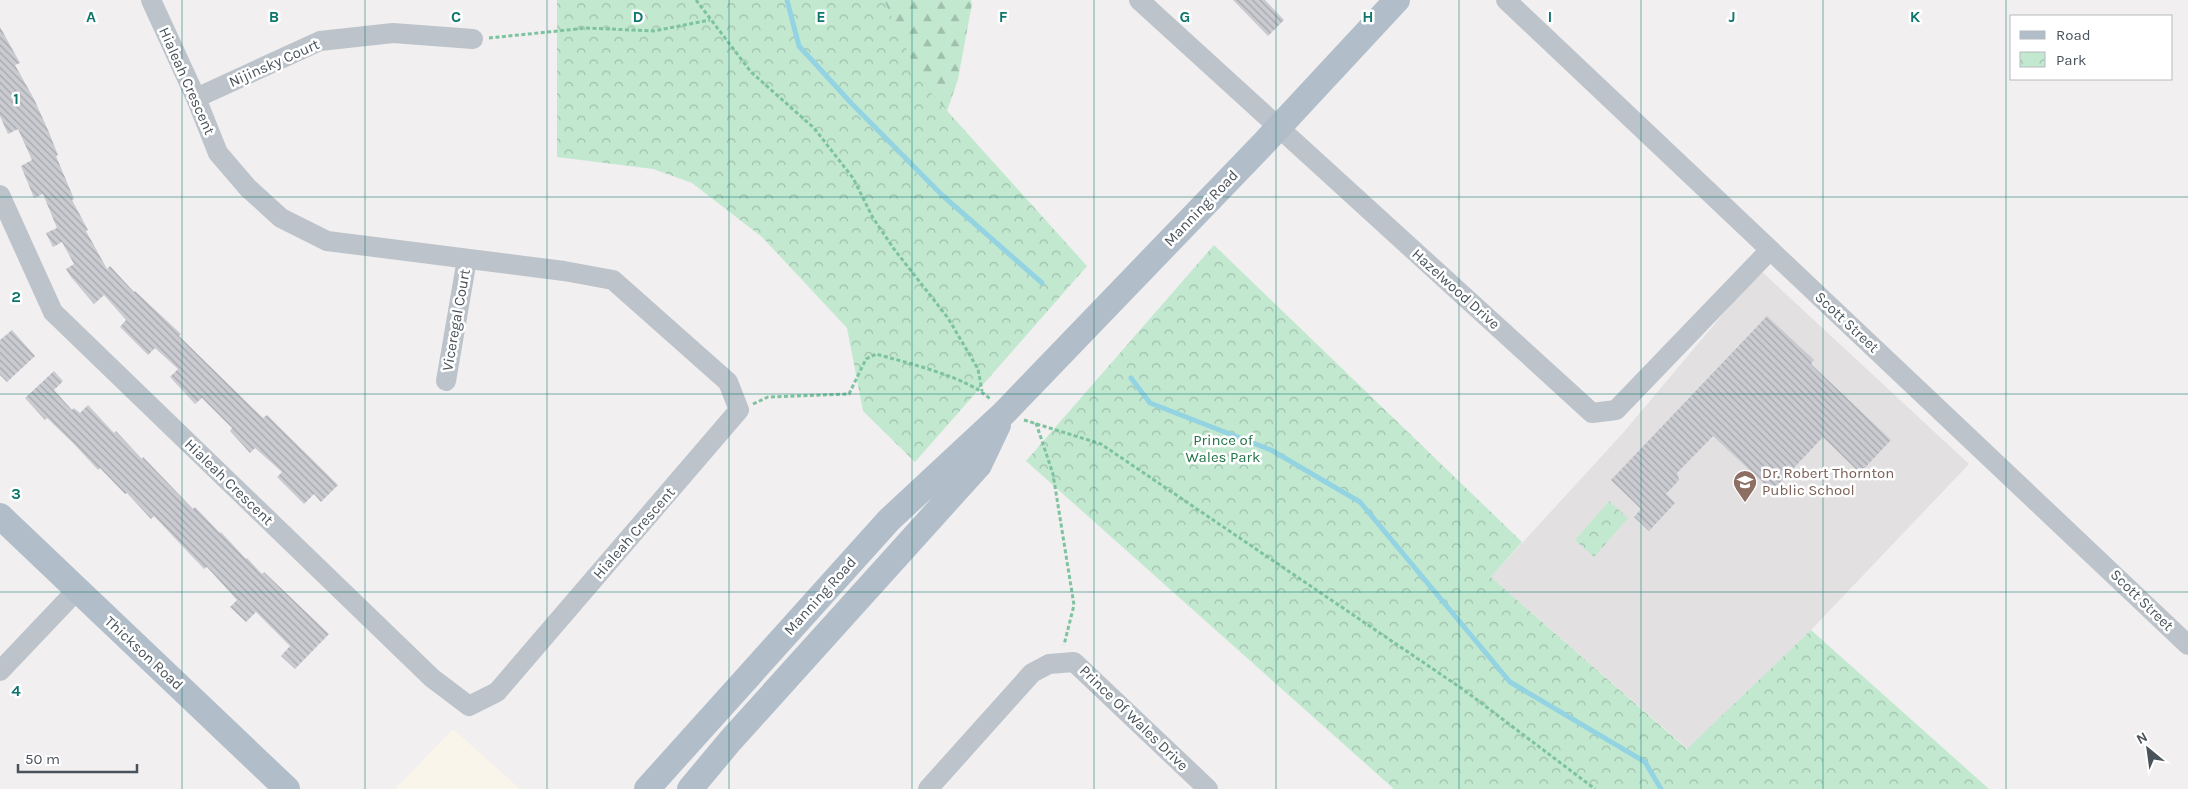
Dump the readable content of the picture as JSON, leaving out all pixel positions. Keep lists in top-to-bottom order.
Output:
{
  "streets": {
    "main road": ["Manning Road", "Thickson Road"],
    "street": [
      "Nijinsky Court",
      "Hialeah Crescent",
      "Hazelwood Drive",
      "Viceregal Court",
      "Scott Street",
      "Prince Of Wales Drive"
    ]
  },
  "crossings": [
    ["Nijinsky Court", "Hialeah Crescent"],
    ["Hialeah Crescent", "Viceregal Court"],
    ["Manning Road", "Hazelwood Drive"],
    ["Hazelwood Drive", "Scott Street"]
  ],
  "parks": ["Prince of Wales Park"],
  "places": {
    "school or university": ["Dr. Robert Thornton Public School"]
  },
  "legend": ["Road", "Park"],
  "scale_bar": "50 m",
  "north": "top left",
  "grid": {
    "columns": [
      "A",
      "B",
      "C",
      "D",
      "E",
      "F",
      "G",
      "H",
      "I",
      "J",
      "K"
    ],
    "rows": [
      "1",
      "2",
      "3",
      "4"
    ]
  }
}
